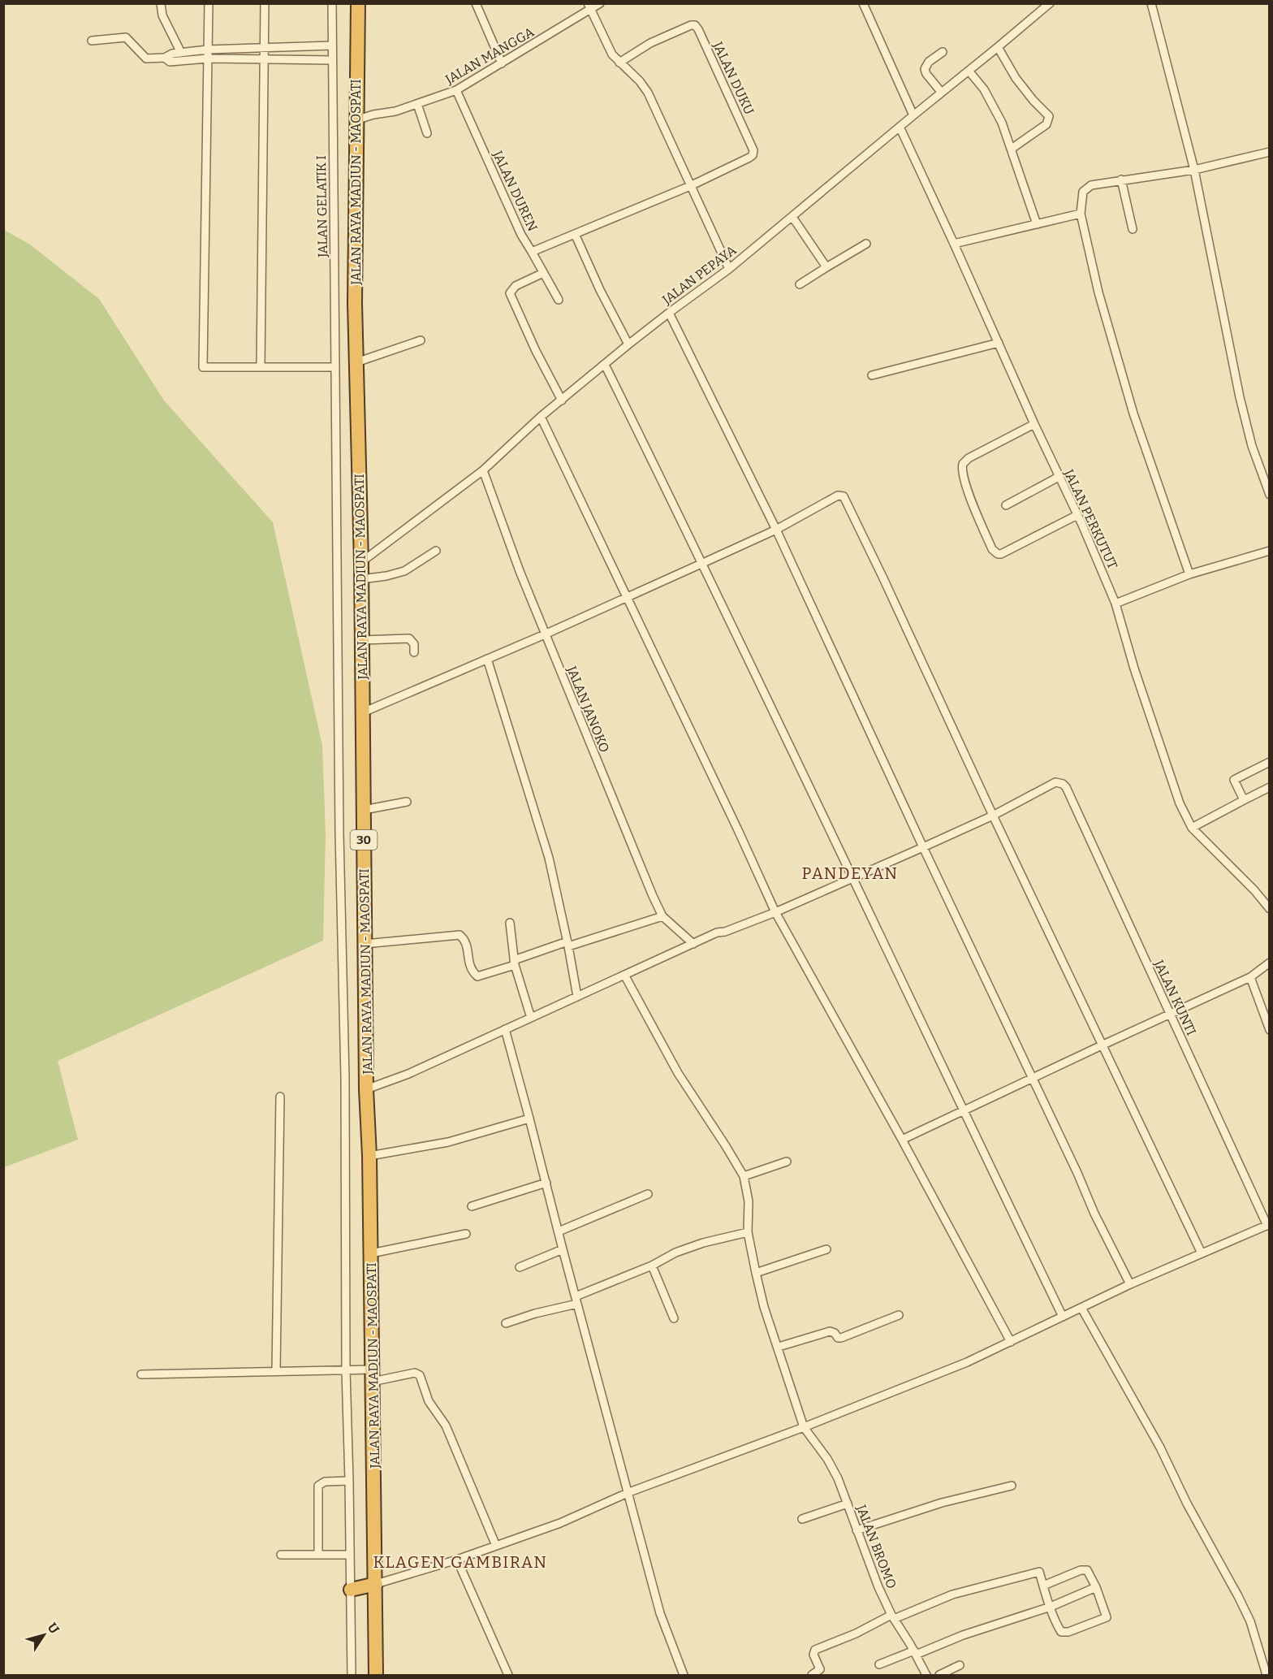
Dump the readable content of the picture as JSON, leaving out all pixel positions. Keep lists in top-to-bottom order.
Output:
{
  "streets": {
    "highway": ["JALAN RAYA MADIUN - MAOSPATI", "30"],
    "street": [
      "JALAN MANGGA",
      "JALAN DUKU",
      "JALAN DUREN",
      "JALAN GELATIK I",
      "JALAN PEPAYA",
      "JALAN PERKUTUT",
      "JALAN JANOKO",
      "JALAN KUNTI",
      "JALAN BROMO"
    ]
  },
  "crossings": [
    ["JALAN MANGGA", "JALAN RAYA MADIUN - MAOSPATI"],
    ["JALAN MANGGA", "JALAN DUREN"],
    ["JALAN DUKU", "JALAN DUREN"],
    ["JALAN RAYA MADIUN - MAOSPATI", "JALAN PEPAYA"],
    ["JALAN PEPAYA", "JALAN PERKUTUT"],
    ["JALAN PEPAYA", "JALAN JANOKO"]
  ],
  "districts": ["PANDEYAN", "KLAGEN GAMBIRAN"],
  "north": "top right"
}
